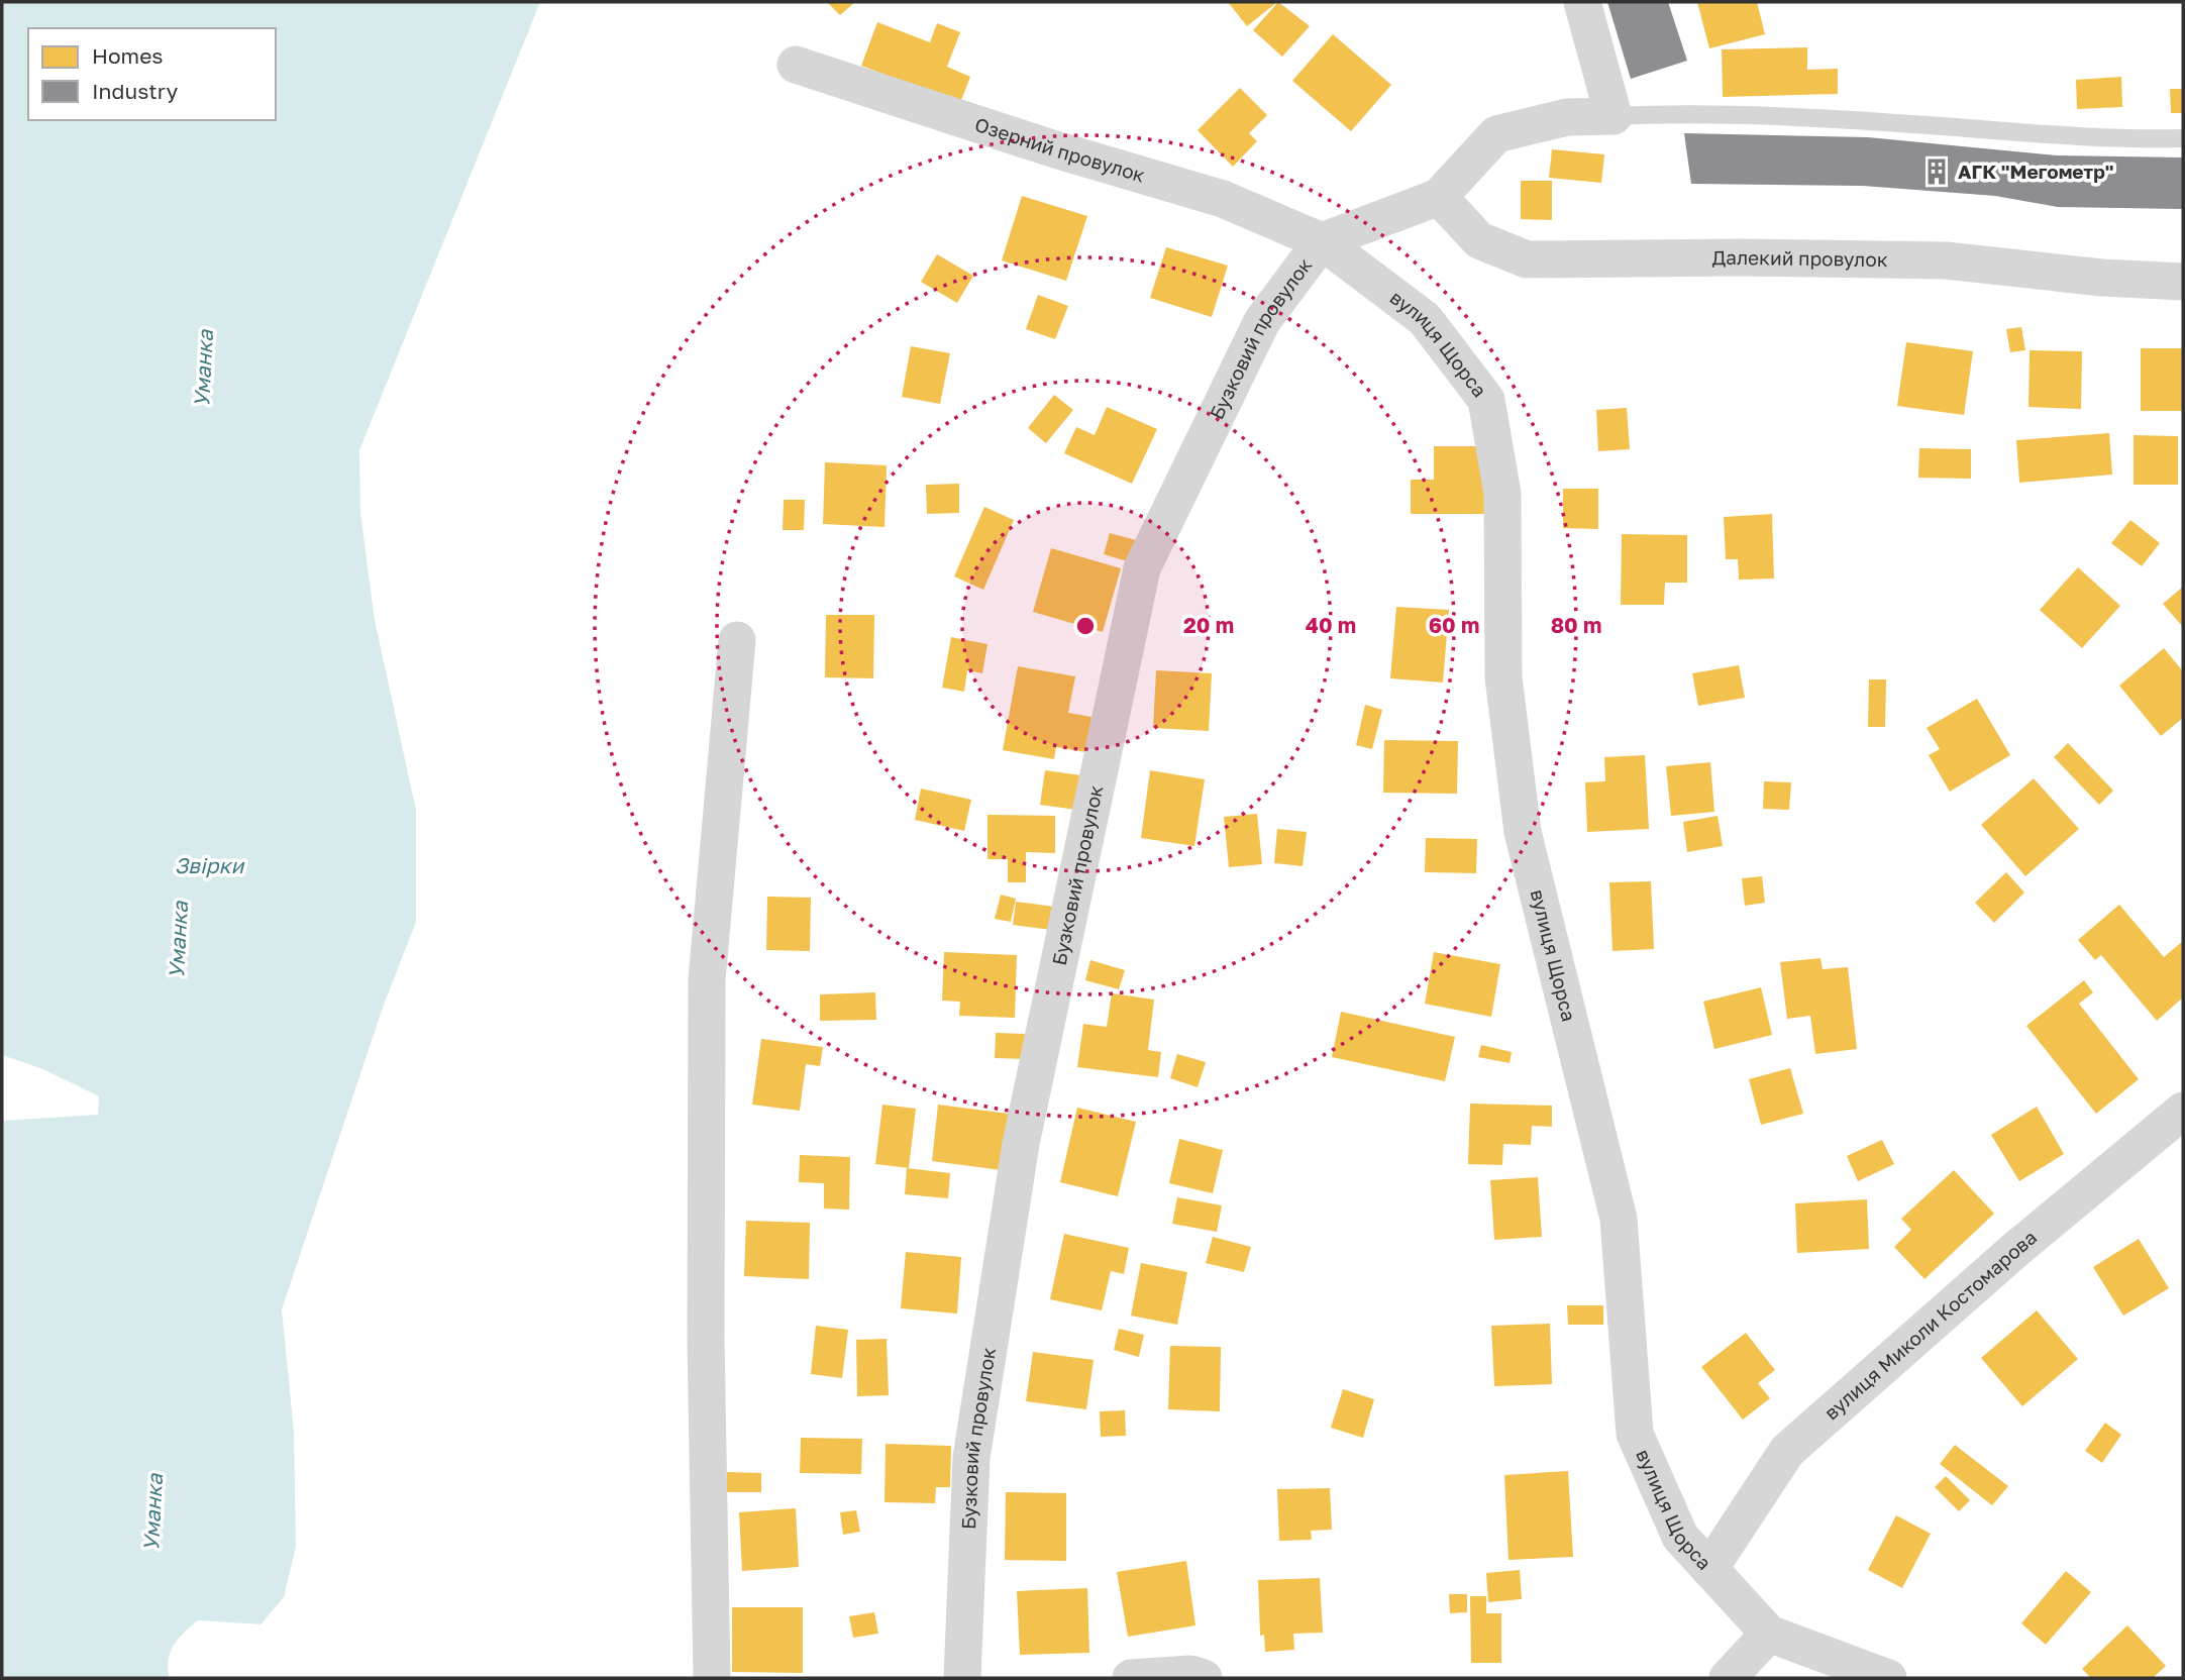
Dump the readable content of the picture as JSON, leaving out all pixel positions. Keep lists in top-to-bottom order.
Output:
{
  "streets": {
    "street": [
      "Озерний провулок",
      "Далекий провулок",
      "Бузковий провулок",
      "вулиця Щорса",
      "вулиця Миколи Костомарова"
    ]
  },
  "crossings": [
    ["Озерний провулок", "Бузковий провулок"],
    ["Озерний провулок", "вулиця Щорса"],
    ["Далекий провулок", "Бузковий провулок"],
    ["Бузковий провулок", "вулиця Щорса"],
    ["вулиця Щорса", "вулиця Миколи Костомарова"]
  ],
  "water": ["Уманка", "Звірки"],
  "places": {
    "building": ["АГК \"Мегометр\""]
  },
  "legend": ["Homes", "Industry"],
  "rings": [
    "20 m",
    "40 m",
    "60 m",
    "80 m"
  ]
}
